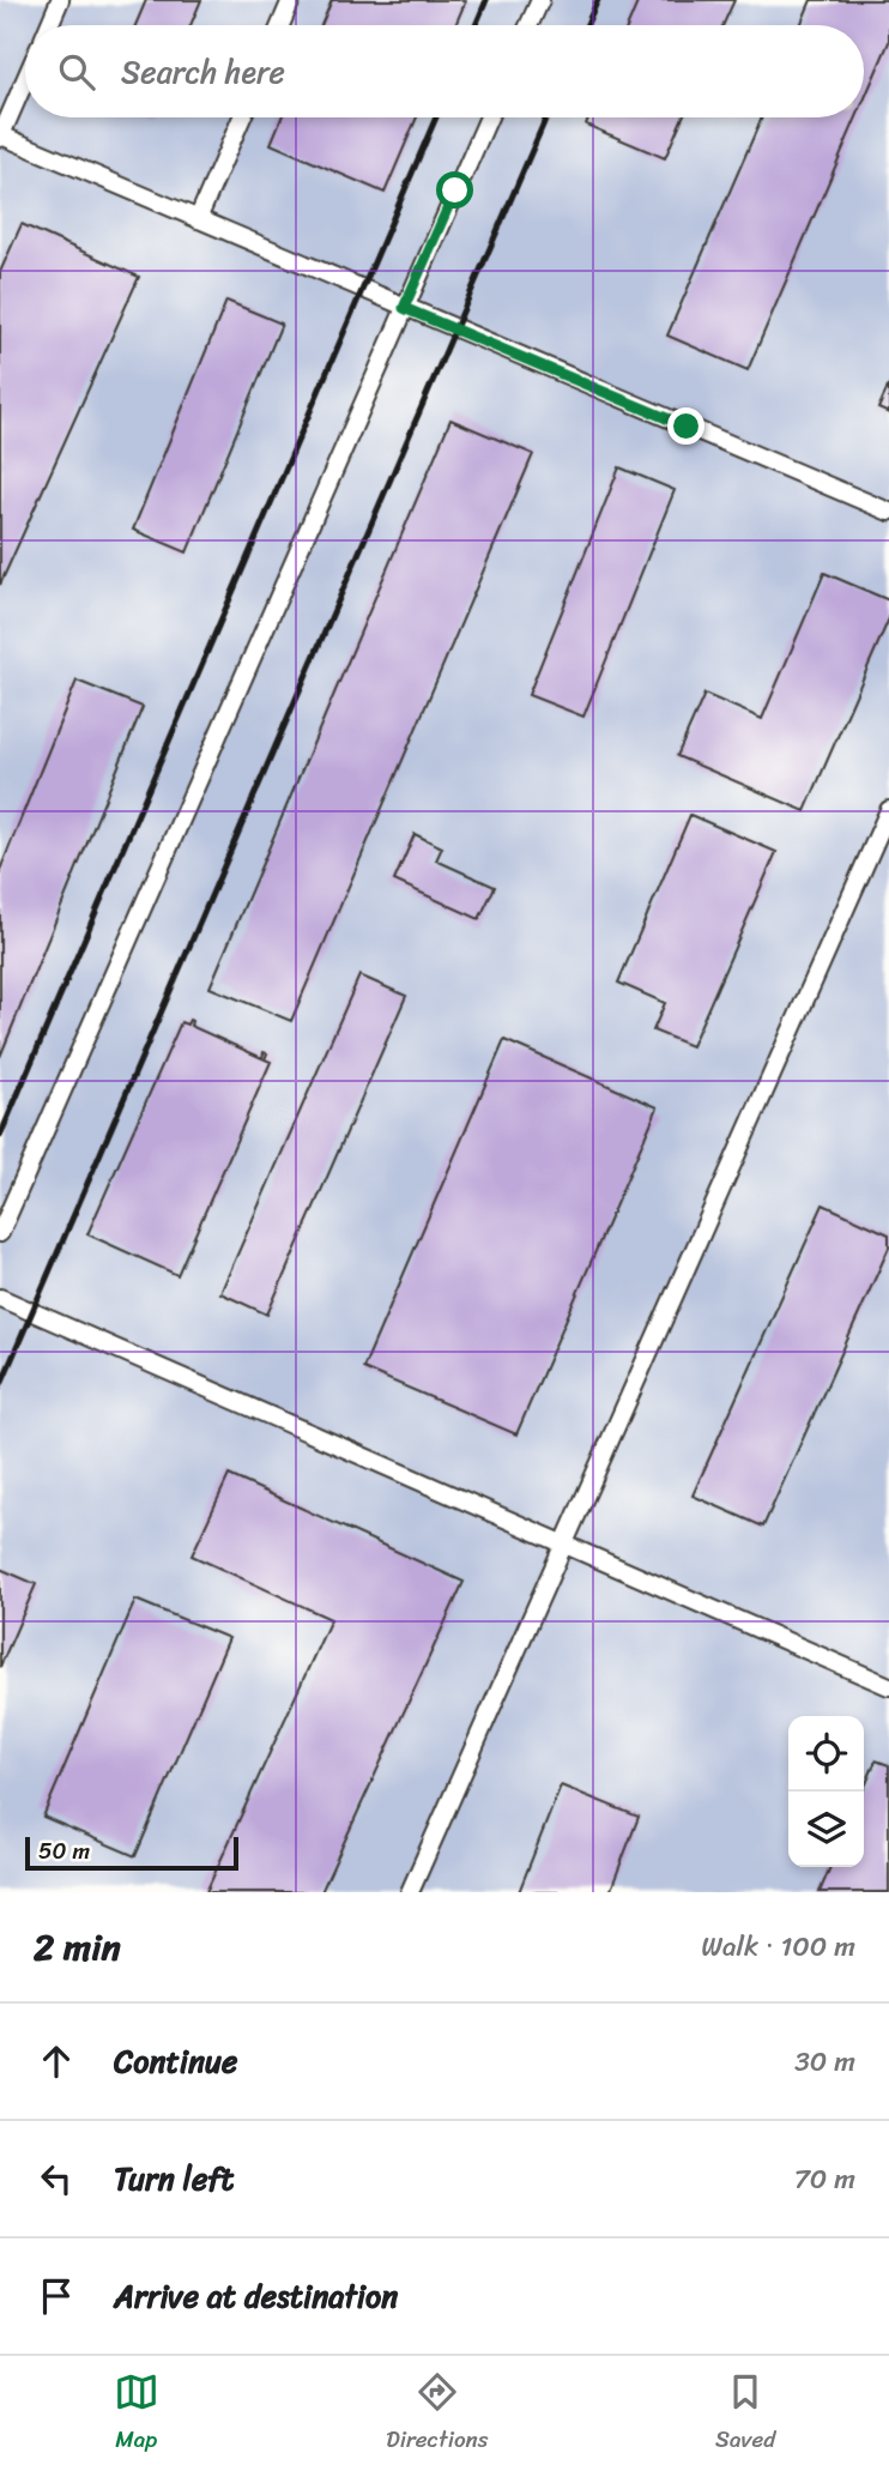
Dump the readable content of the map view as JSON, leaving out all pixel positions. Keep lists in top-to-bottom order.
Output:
{
  "scale_bar": "50 m",
  "page": {
    "search": "Search here",
    "scale": "50 m",
    "heading": ["2 min", "Walk · 100 m"],
    "list": [
      ["Continue", "30 m"],
      ["Turn left", "70 m"],
      "Arrive at destination"
    ],
    "nav": ["Map", "Directions", "Saved"]
  }
}
